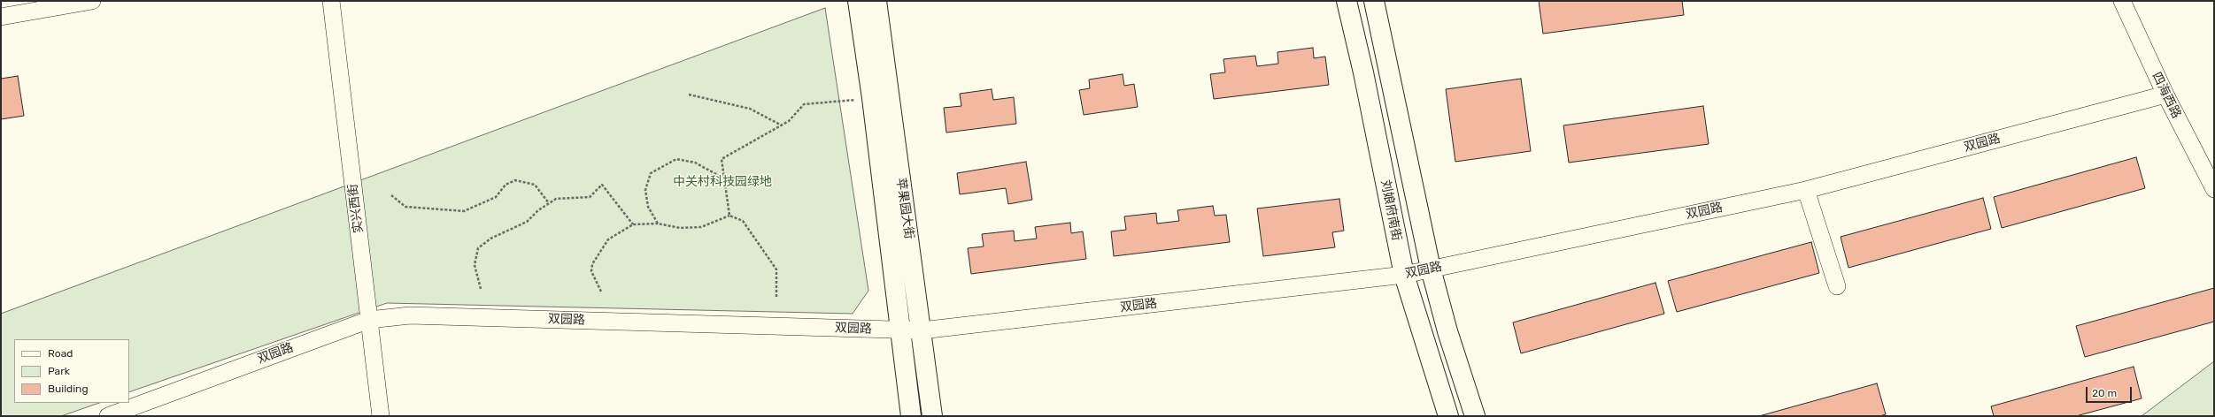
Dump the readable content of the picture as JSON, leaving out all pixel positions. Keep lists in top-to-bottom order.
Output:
{
  "streets": {
    "main road": ["苹果园大街", "刘娘府南街"],
    "street": ["四海西路", "双园路", "实兴西街"]
  },
  "crossings": [
    ["四海西路", "双园路"],
    ["双园路", "实兴西街"],
    ["双园路", "苹果园大街"],
    ["双园路", "刘娘府南街"]
  ],
  "parks": ["中关村科技园绿地"],
  "legend": ["Road", "Park", "Building"],
  "scale_bar": "20 m"
}
